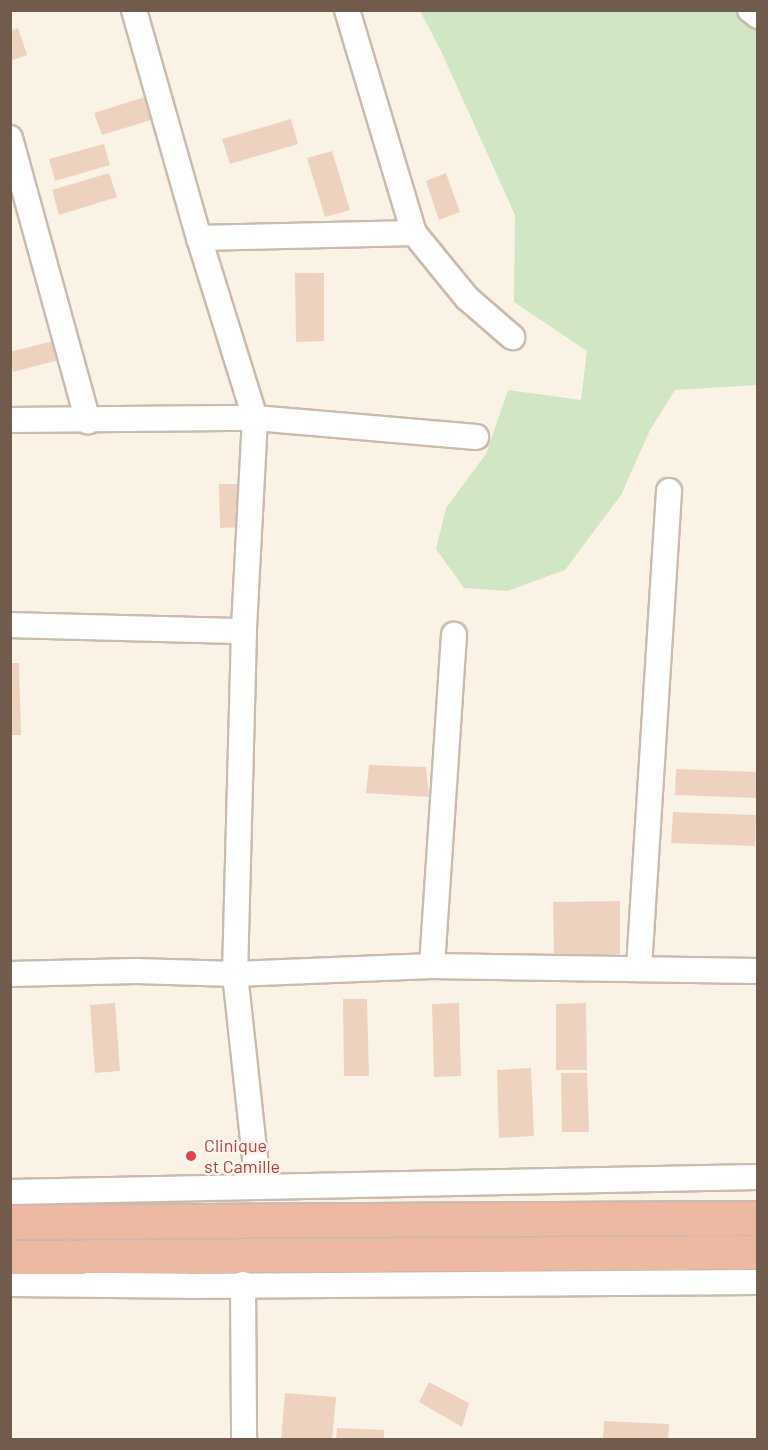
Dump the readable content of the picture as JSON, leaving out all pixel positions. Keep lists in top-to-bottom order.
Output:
{
  "places": ["Clinique st Camille"]
}
